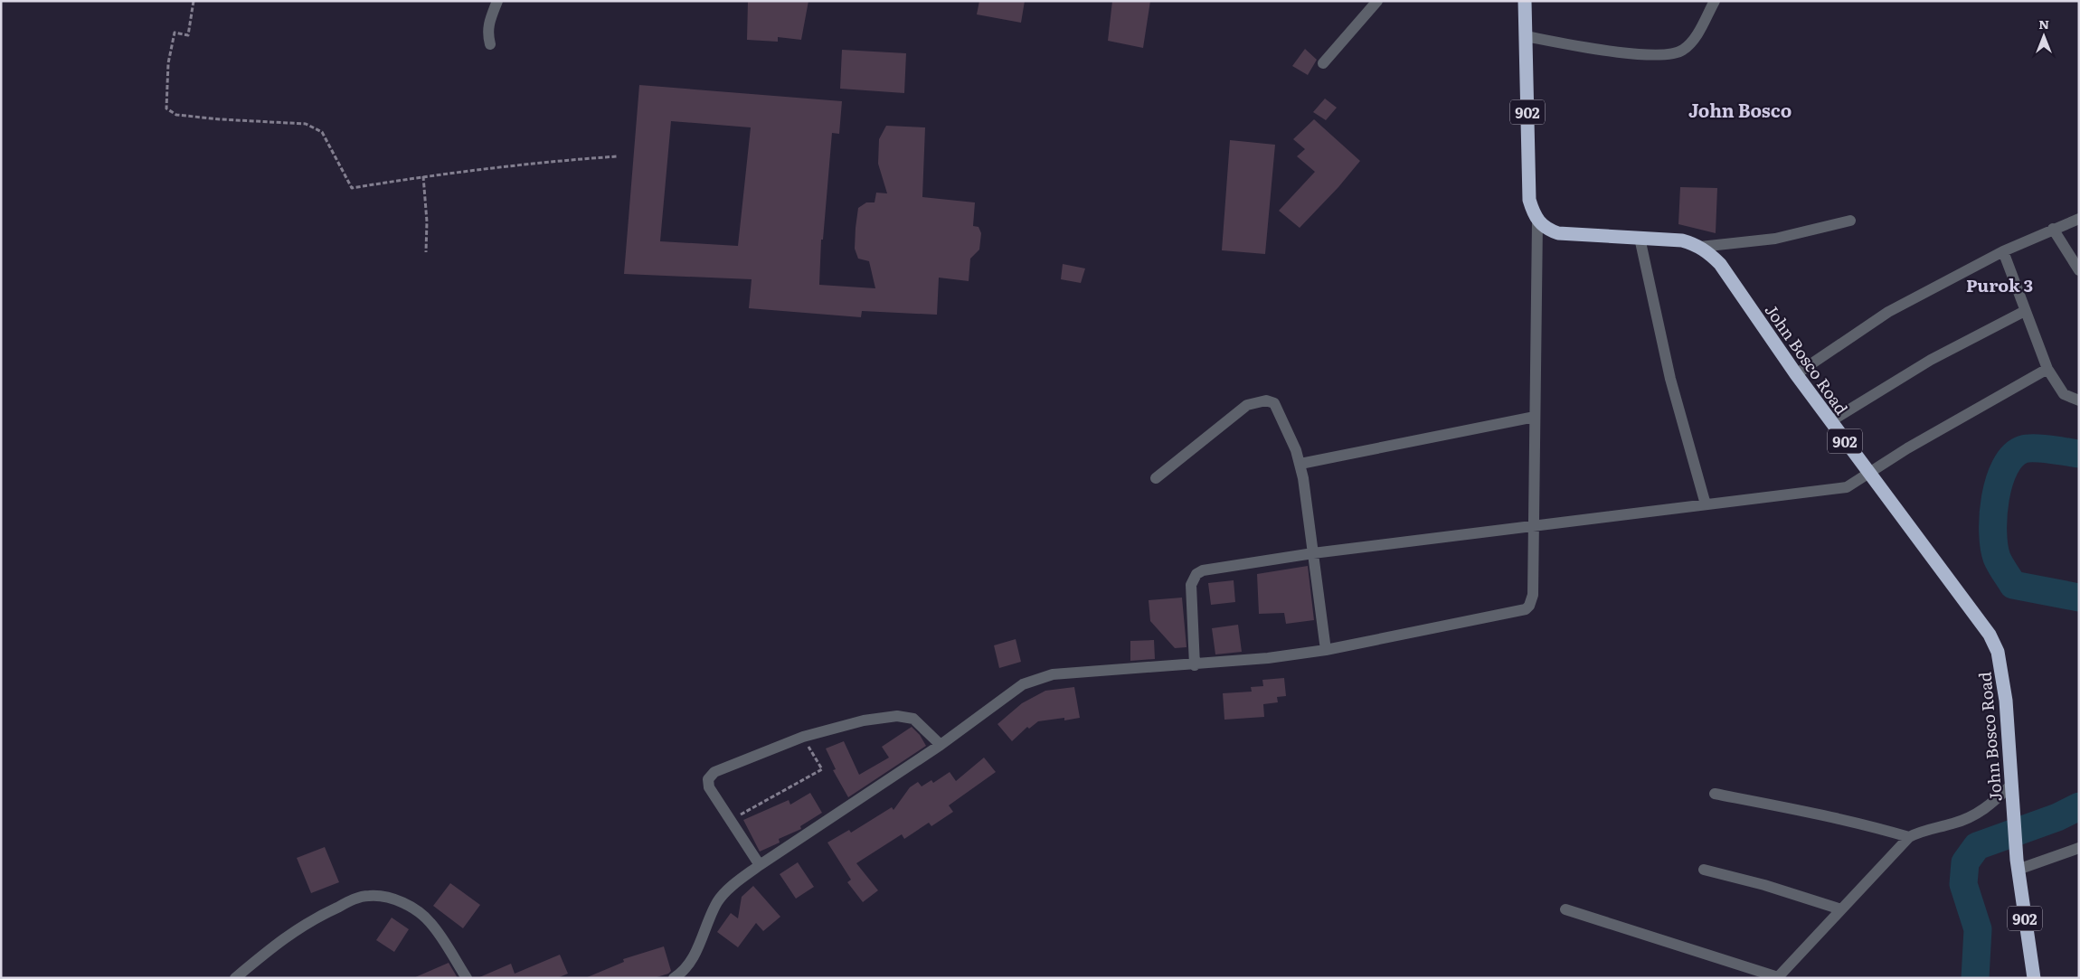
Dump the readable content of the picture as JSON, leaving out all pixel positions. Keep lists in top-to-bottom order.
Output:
{
  "streets": {
    "highway": ["902", "John Bosco Road"]
  },
  "crossings": [
    ["902", "John Bosco Road"]
  ],
  "districts": ["John Bosco", "Purok 3"],
  "north": "top"
}
